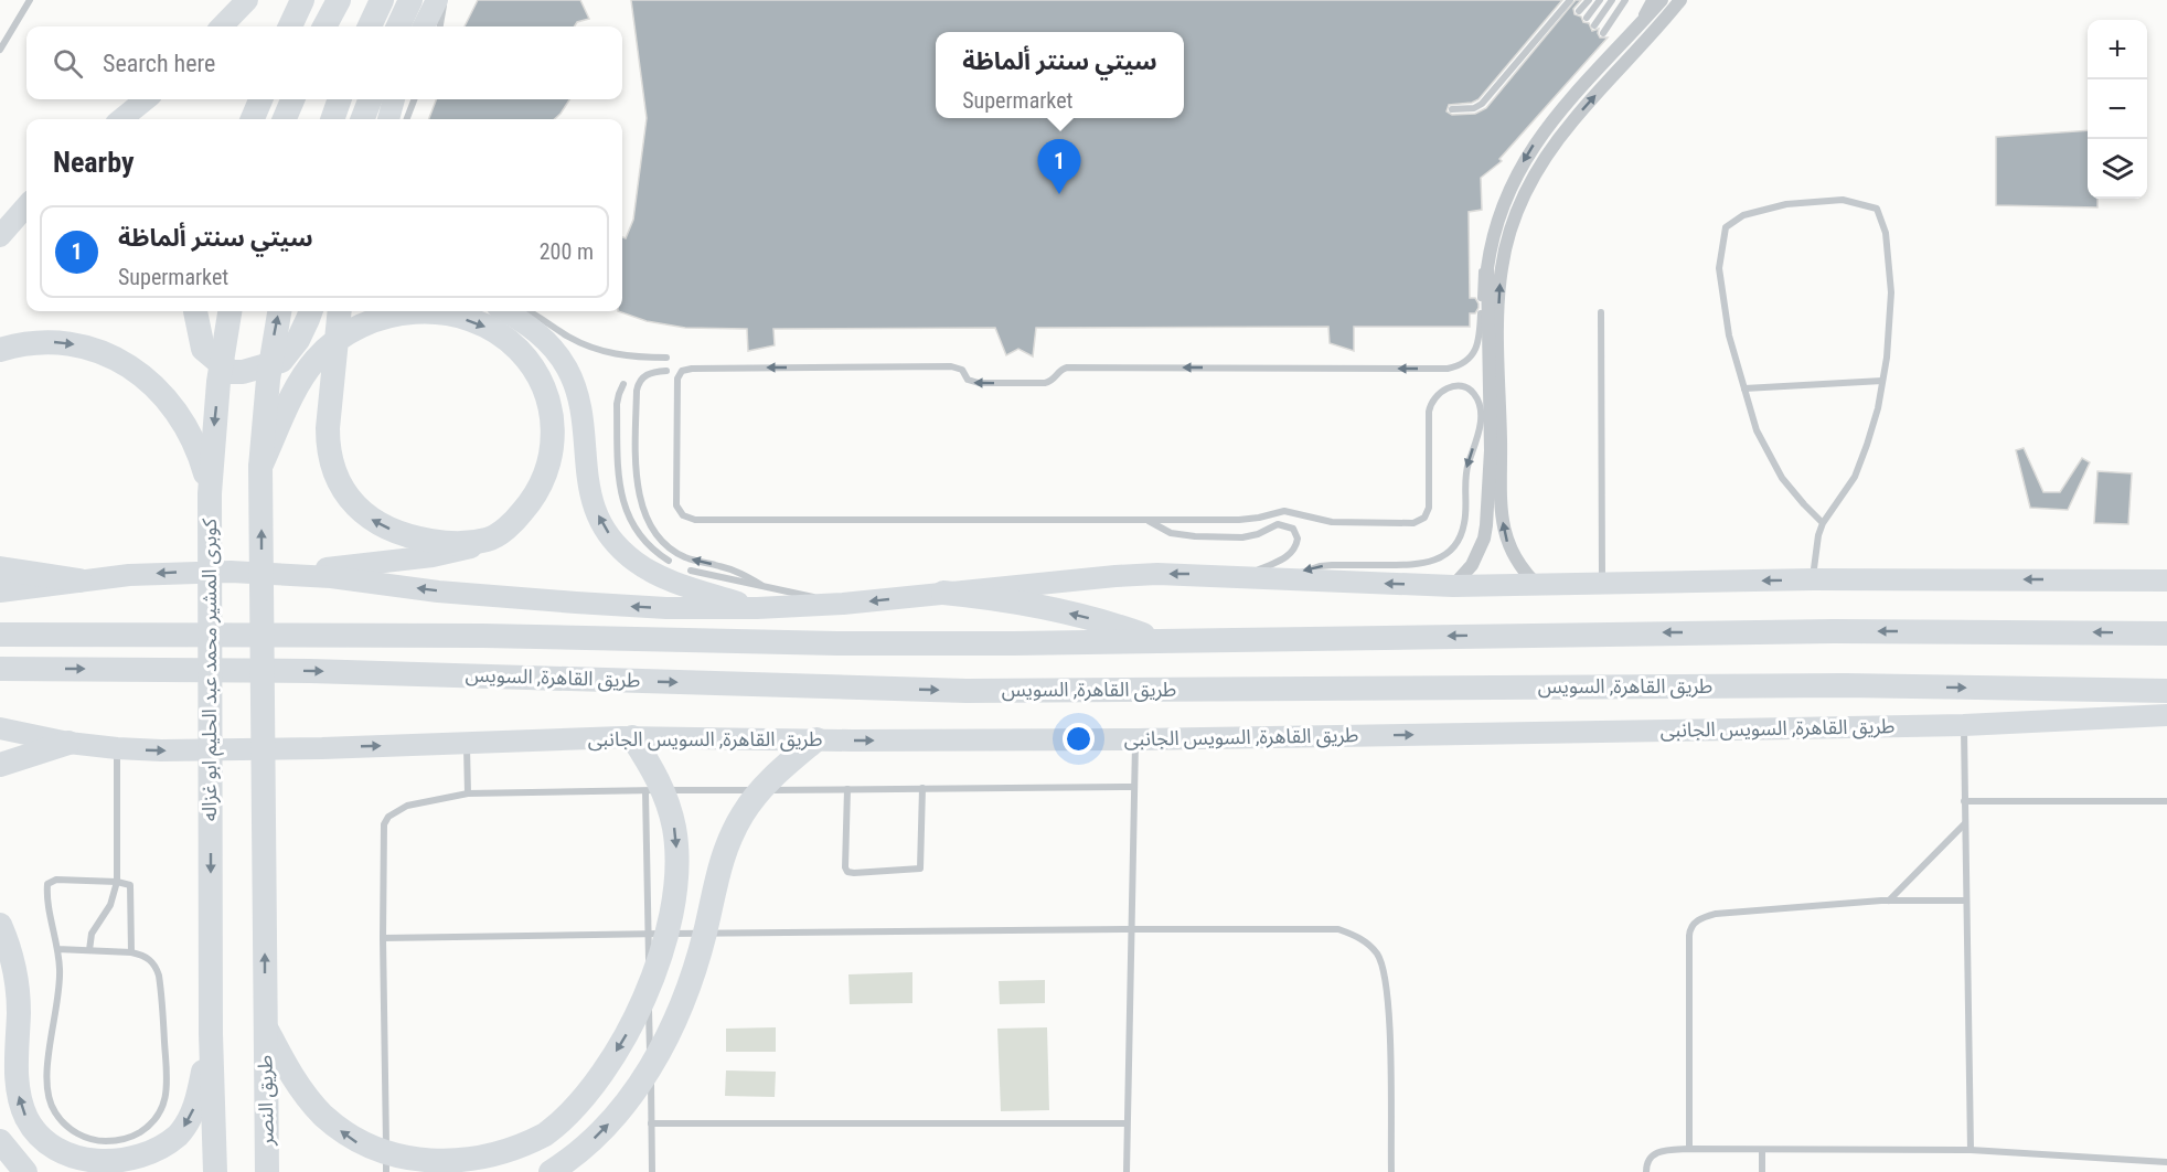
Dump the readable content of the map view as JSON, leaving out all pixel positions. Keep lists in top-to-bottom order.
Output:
{
  "streets": {
    "highway": ["كوبرى المشير محمد عبد الحليم ابو غزاله", "طريق القاهرة, السويس", "طريق النصر"],
    "main road": ["طريق القاهرة, السويس الجانبى"]
  },
  "page": {
    "map_buttons": ["+", "−"],
    "search": "Search here",
    "popup": ["سيتي سنتر ألماظة", "Supermarket"],
    "heading": "Nearby",
    "pins": "1",
    "list": [
      {
        "mark": "1",
        "name": "سيتي سنتر ألماظة",
        "note": "Supermarket",
        "value": "200 m"
      }
    ]
  }
}
